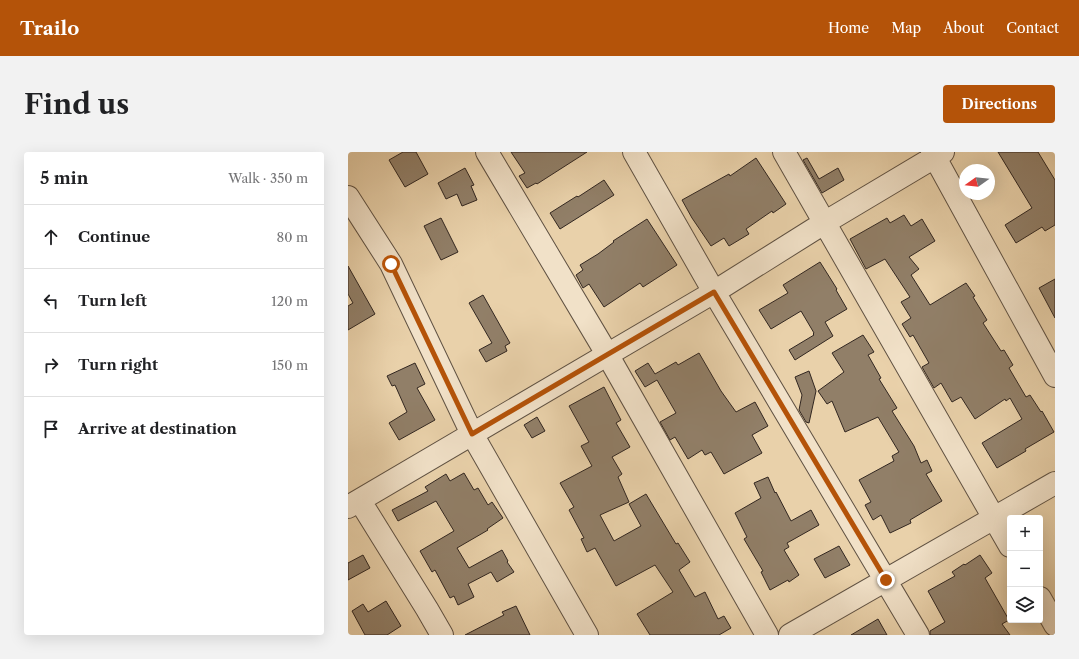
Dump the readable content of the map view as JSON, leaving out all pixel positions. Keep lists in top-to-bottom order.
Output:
{
  "north": "left",
  "page": {
    "header": "Trailo",
    "nav": [
      "Home",
      "Map",
      "About",
      "Contact"
    ],
    "buttons": "Directions",
    "title": "Find us",
    "heading": ["5 min", "Walk · 350 m"],
    "list": [
      ["Continue", "80 m"],
      ["Turn left", "120 m"],
      ["Turn right", "150 m"],
      "Arrive at destination"
    ],
    "map_buttons": ["+", "−"]
  }
}
